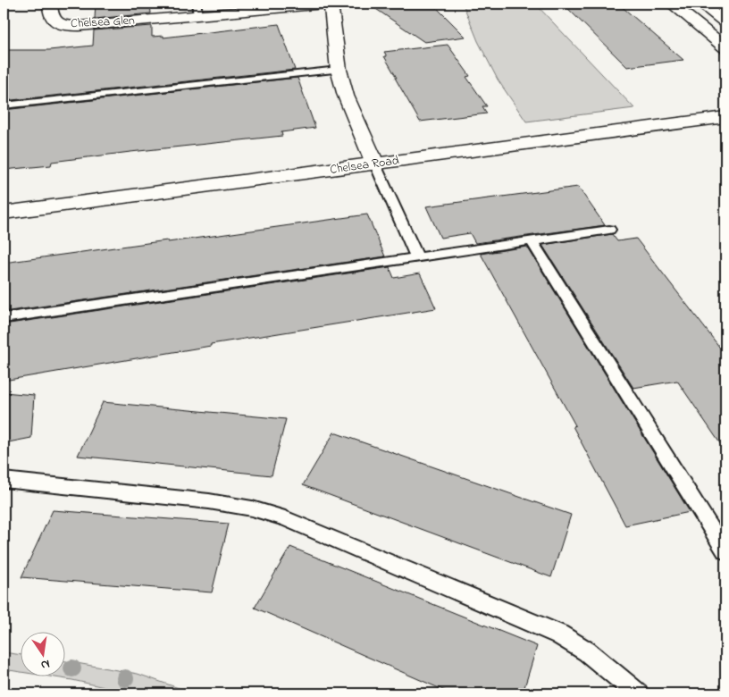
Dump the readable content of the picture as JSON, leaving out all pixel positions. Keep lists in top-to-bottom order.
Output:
{
  "streets": {
    "street": ["Chelsea Glen", "Chelsea Road"]
  },
  "north": "bottom"
}
